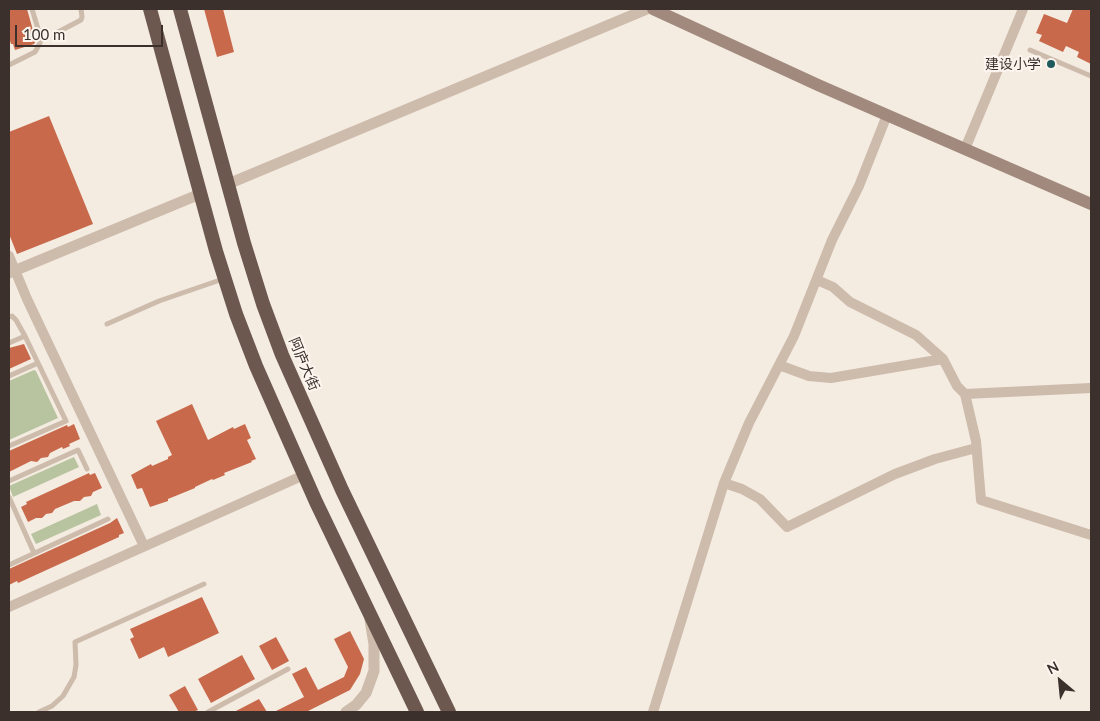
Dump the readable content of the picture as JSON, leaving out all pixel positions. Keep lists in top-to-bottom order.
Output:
{
  "streets": {
    "highway": ["阿庐大街"]
  },
  "places": ["建设小学"],
  "scale_bar": "100 m",
  "north": "top left"
}
